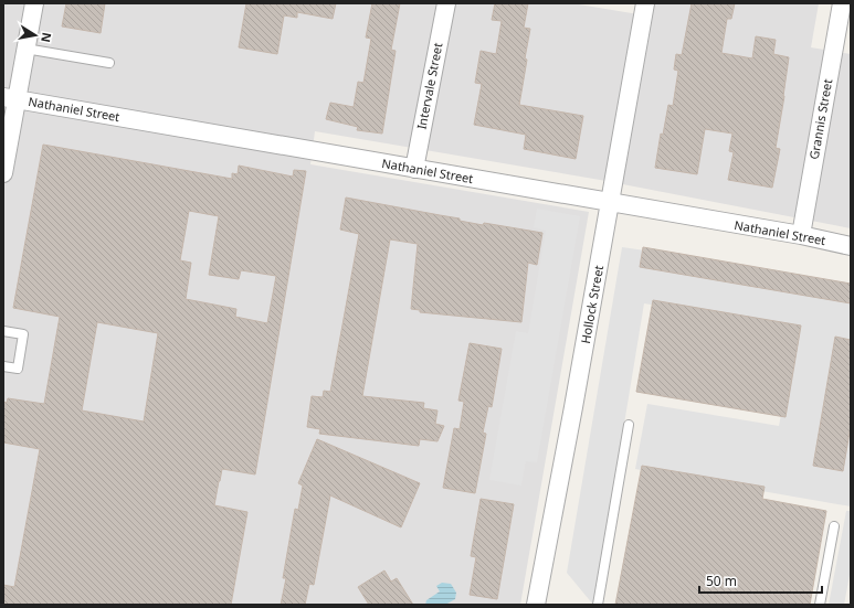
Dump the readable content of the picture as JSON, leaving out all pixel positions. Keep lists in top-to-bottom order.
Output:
{
  "streets": {
    "street": [
      "Intervale Street",
      "Nathaniel Street",
      "Grannis Street",
      "Hollock Street"
    ]
  },
  "crossings": [
    ["Intervale Street", "Nathaniel Street"],
    ["Nathaniel Street", "Grannis Street"],
    ["Nathaniel Street", "Hollock Street"]
  ],
  "scale_bar": "50 m",
  "north": "right"
}
